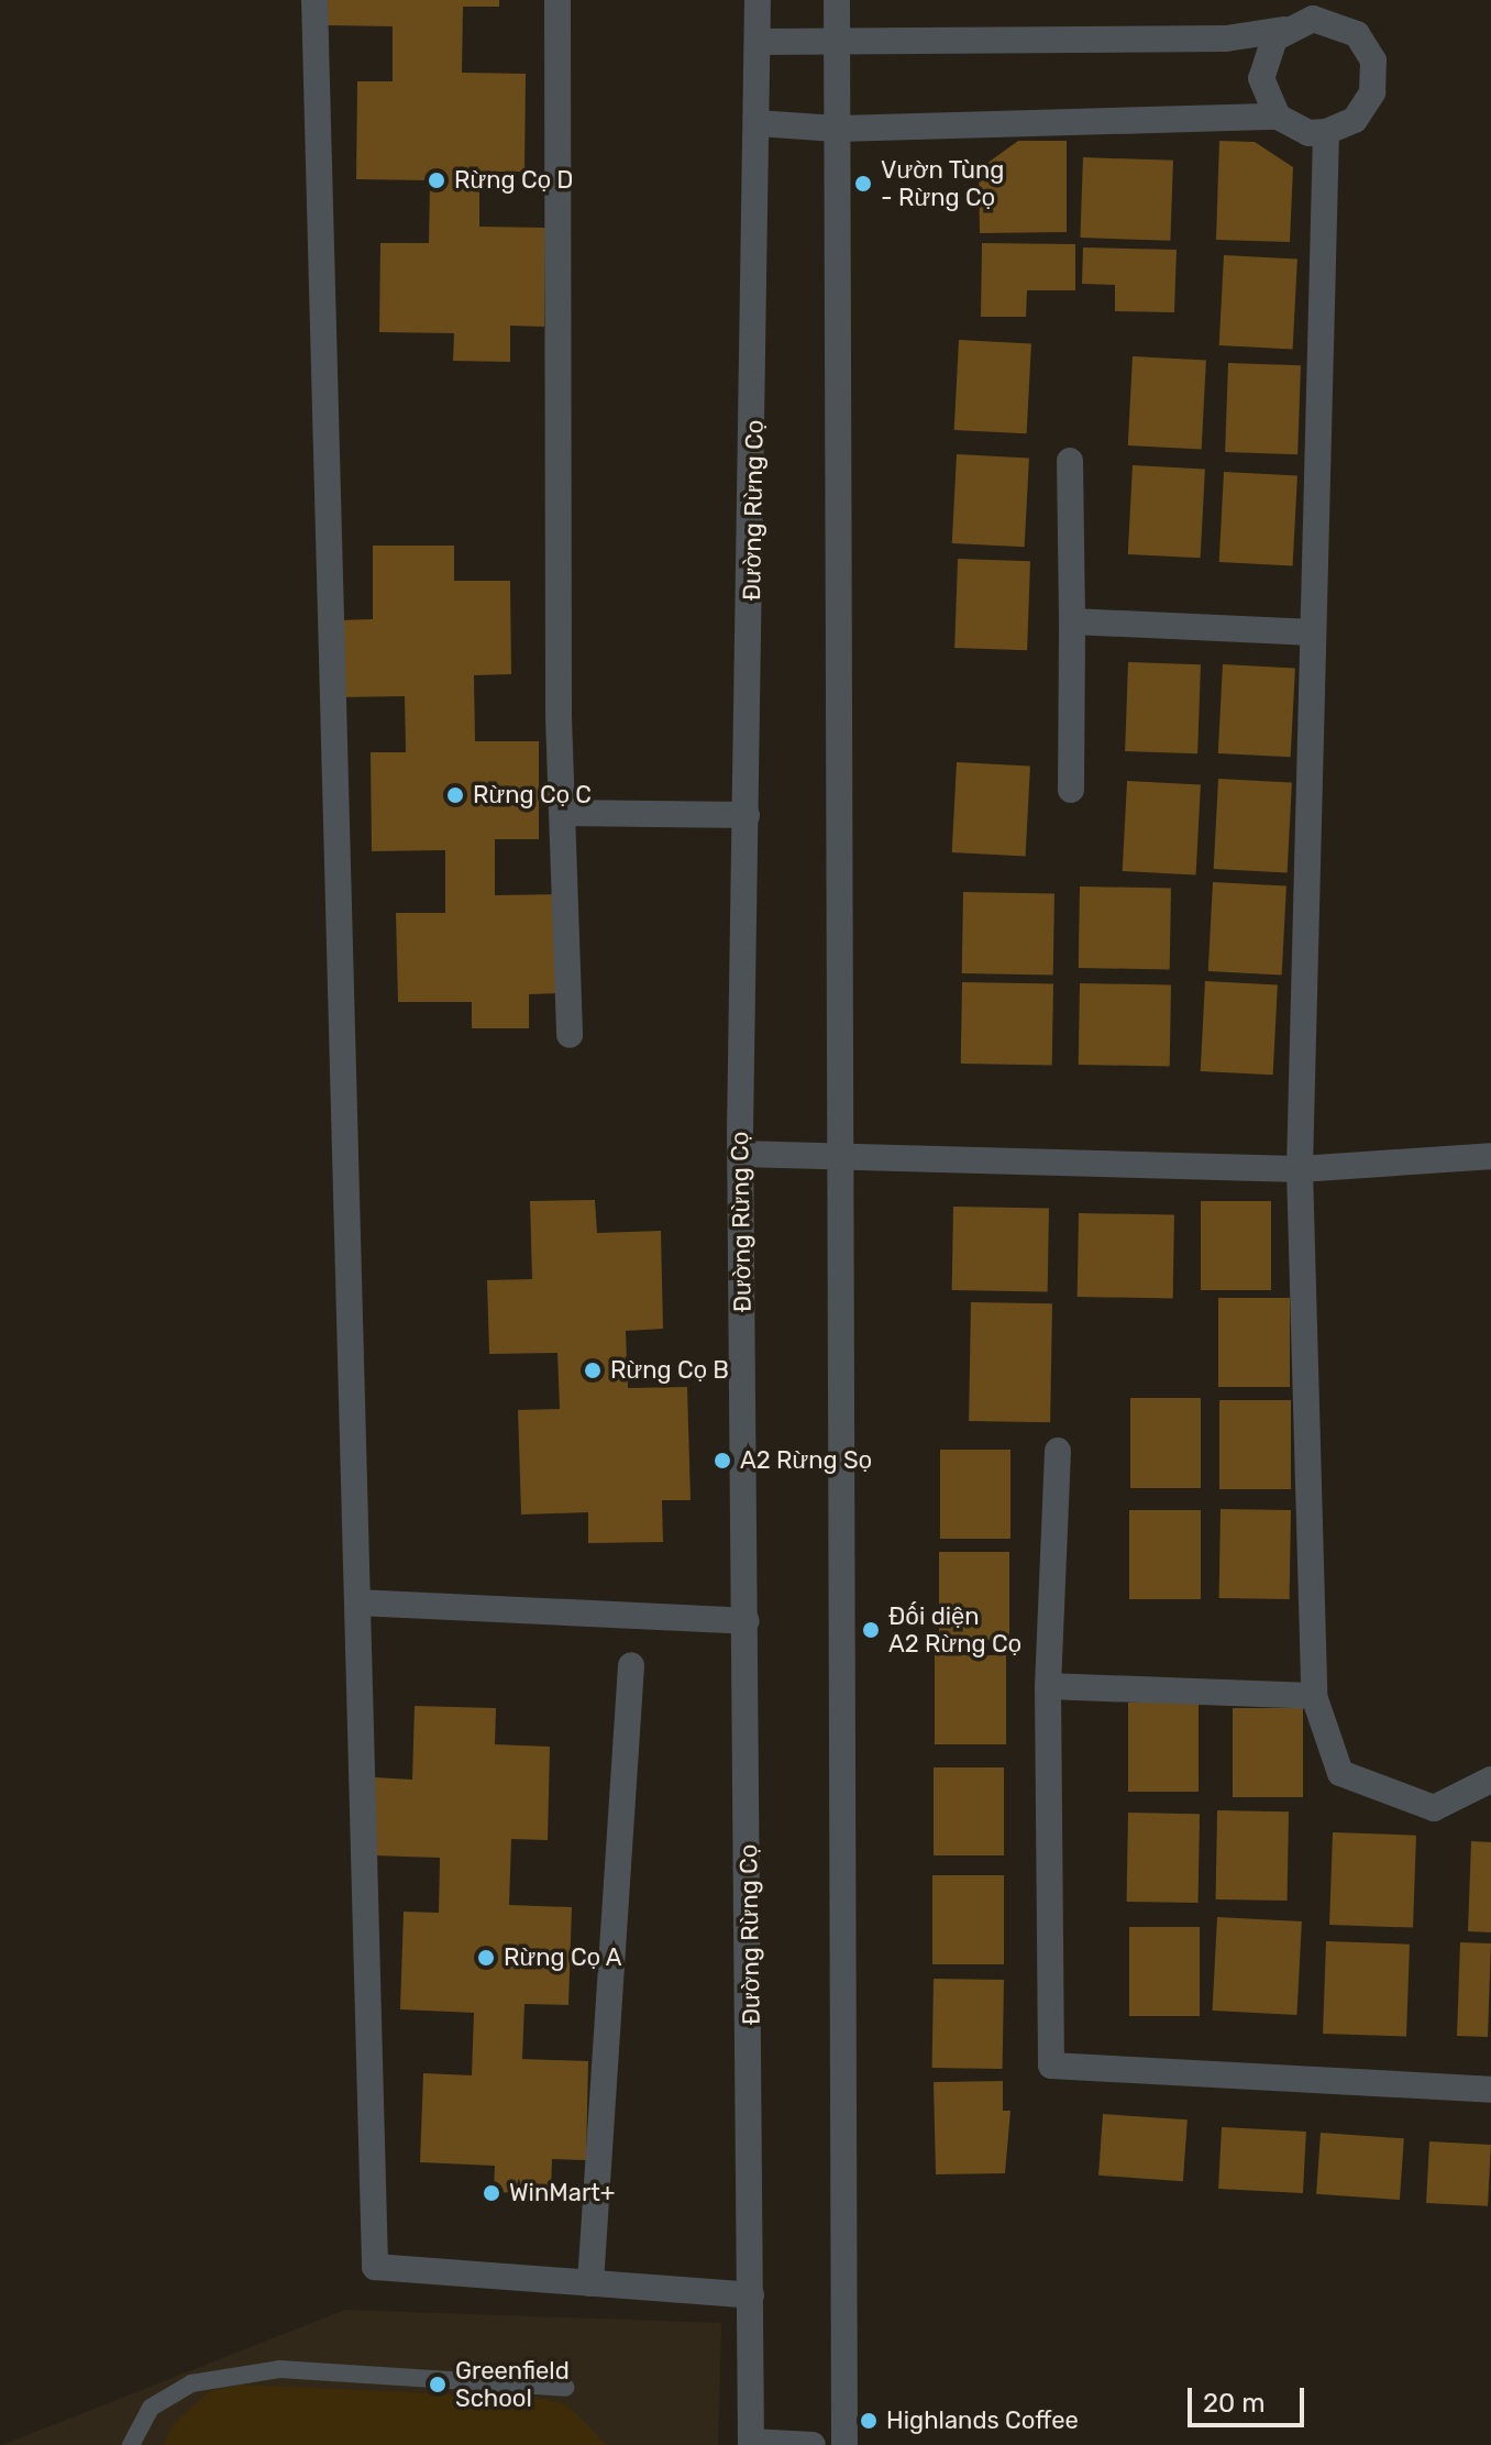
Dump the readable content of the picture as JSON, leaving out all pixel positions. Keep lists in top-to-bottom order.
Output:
{
  "streets": {
    "street": ["Đường Rừng Cọ"]
  },
  "places": [
    "Rừng Cọ D",
    "Vườn Tùng - Rừng Cọ",
    "Rừng Cọ C",
    "Rừng Cọ B",
    "A2 Rừng Sọ",
    "Đối diện A2 Rừng Cọ",
    "Rừng Cọ A",
    "WinMart+",
    "Greenfield School",
    "Highlands Coffee"
  ],
  "scale_bar": "20 m"
}
